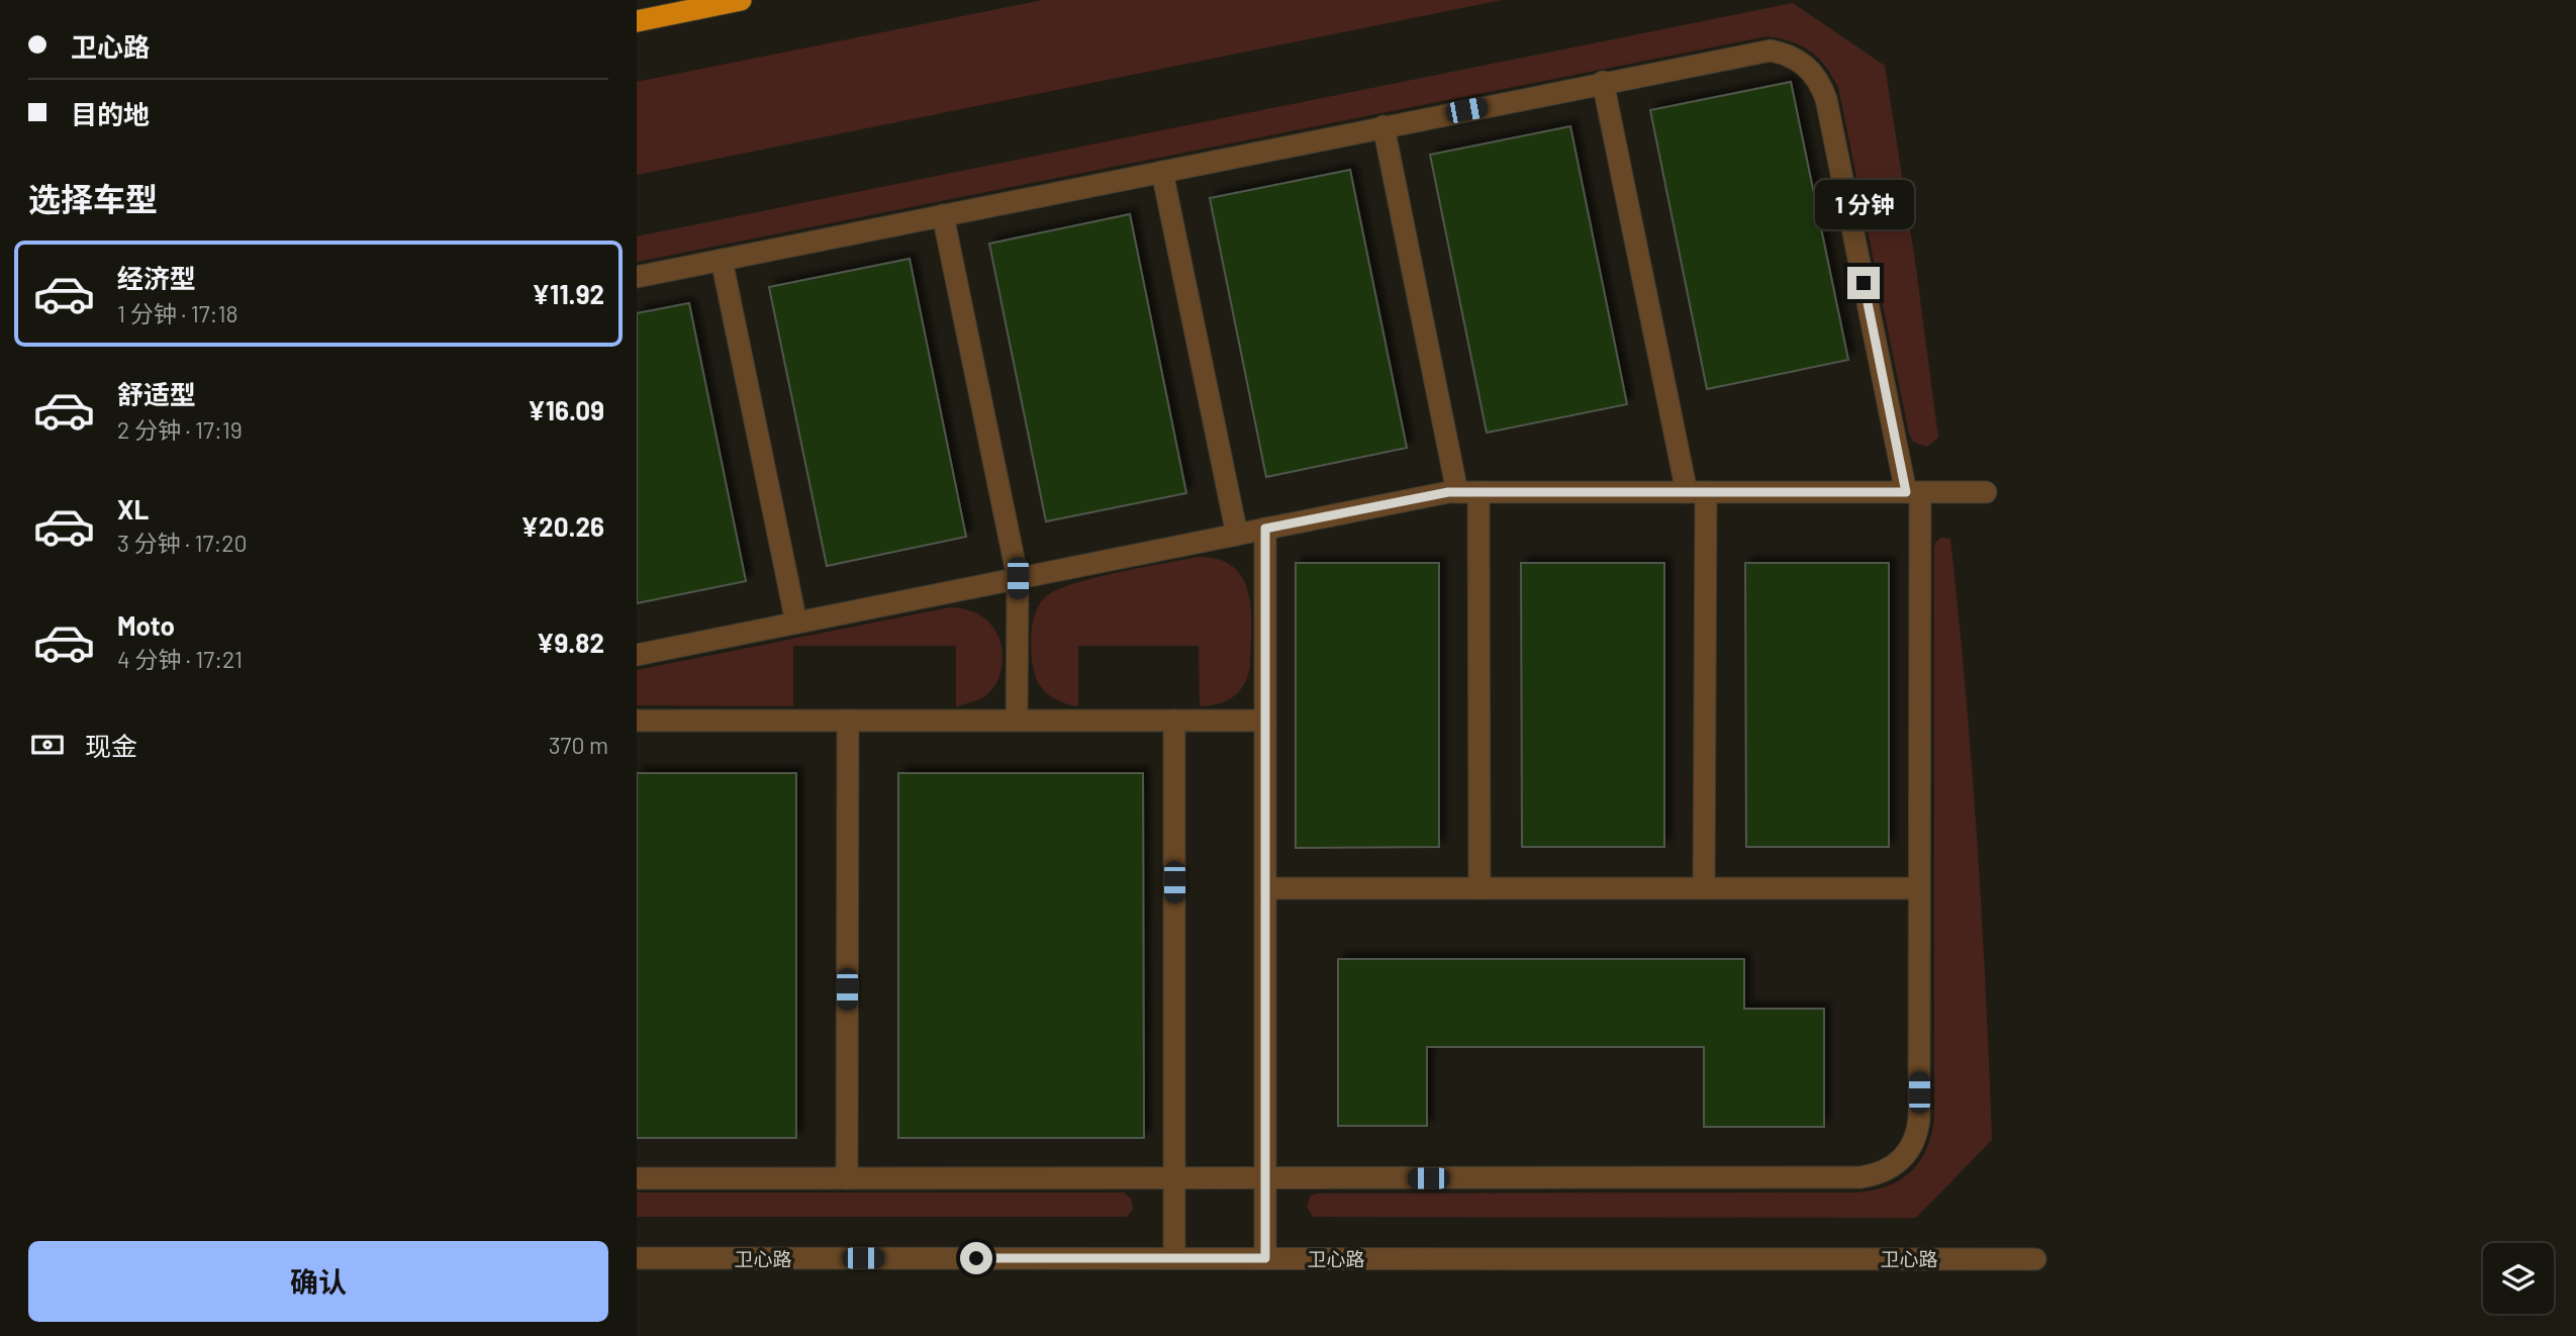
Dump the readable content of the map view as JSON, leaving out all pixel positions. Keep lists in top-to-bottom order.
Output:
{
  "streets": {
    "street": ["卫心路"]
  },
  "page": {
    "banner": ["卫心路", "目的地"],
    "heading": "选择车型",
    "bubble": "1 分钟",
    "list": [
      {
        "name": "经济型",
        "note": "1 分钟 · 17:18",
        "value": "¥11.92"
      },
      {
        "name": "舒适型",
        "note": "2 分钟 · 17:19",
        "value": "¥16.09"
      },
      {
        "name": "XL",
        "note": "3 分钟 · 17:20",
        "value": "¥20.26"
      },
      {
        "name": "Moto",
        "note": "4 分钟 · 17:21",
        "value": "¥9.82"
      }
    ],
    "pay": ["现金", "370 m"],
    "buttons": "确认"
  }
}
